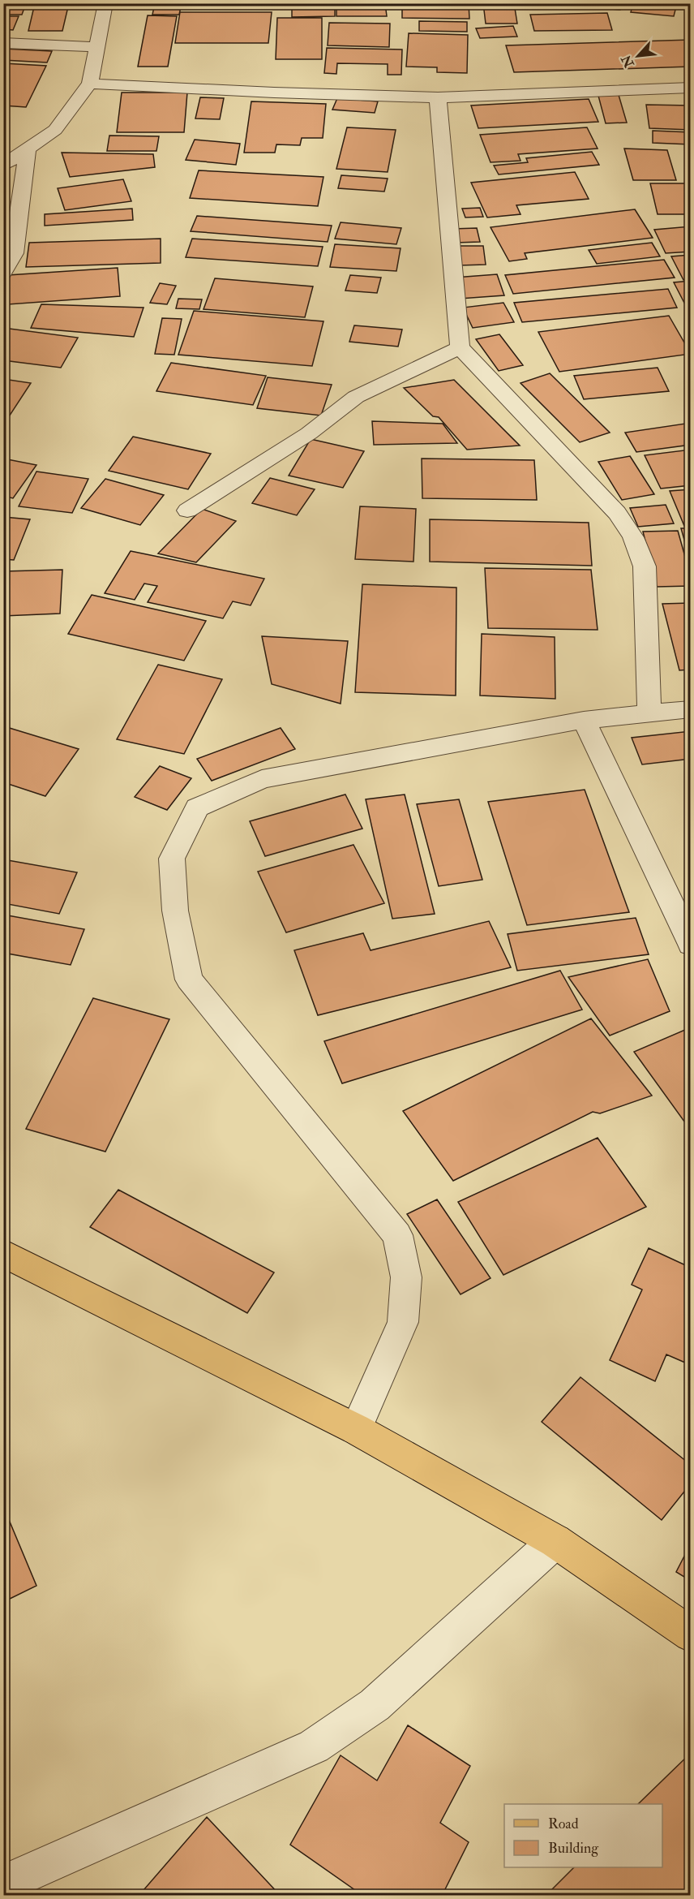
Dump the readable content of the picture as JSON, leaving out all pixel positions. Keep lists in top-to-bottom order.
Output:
{
  "legend": ["Road", "Building"],
  "north": "bottom left"
}
